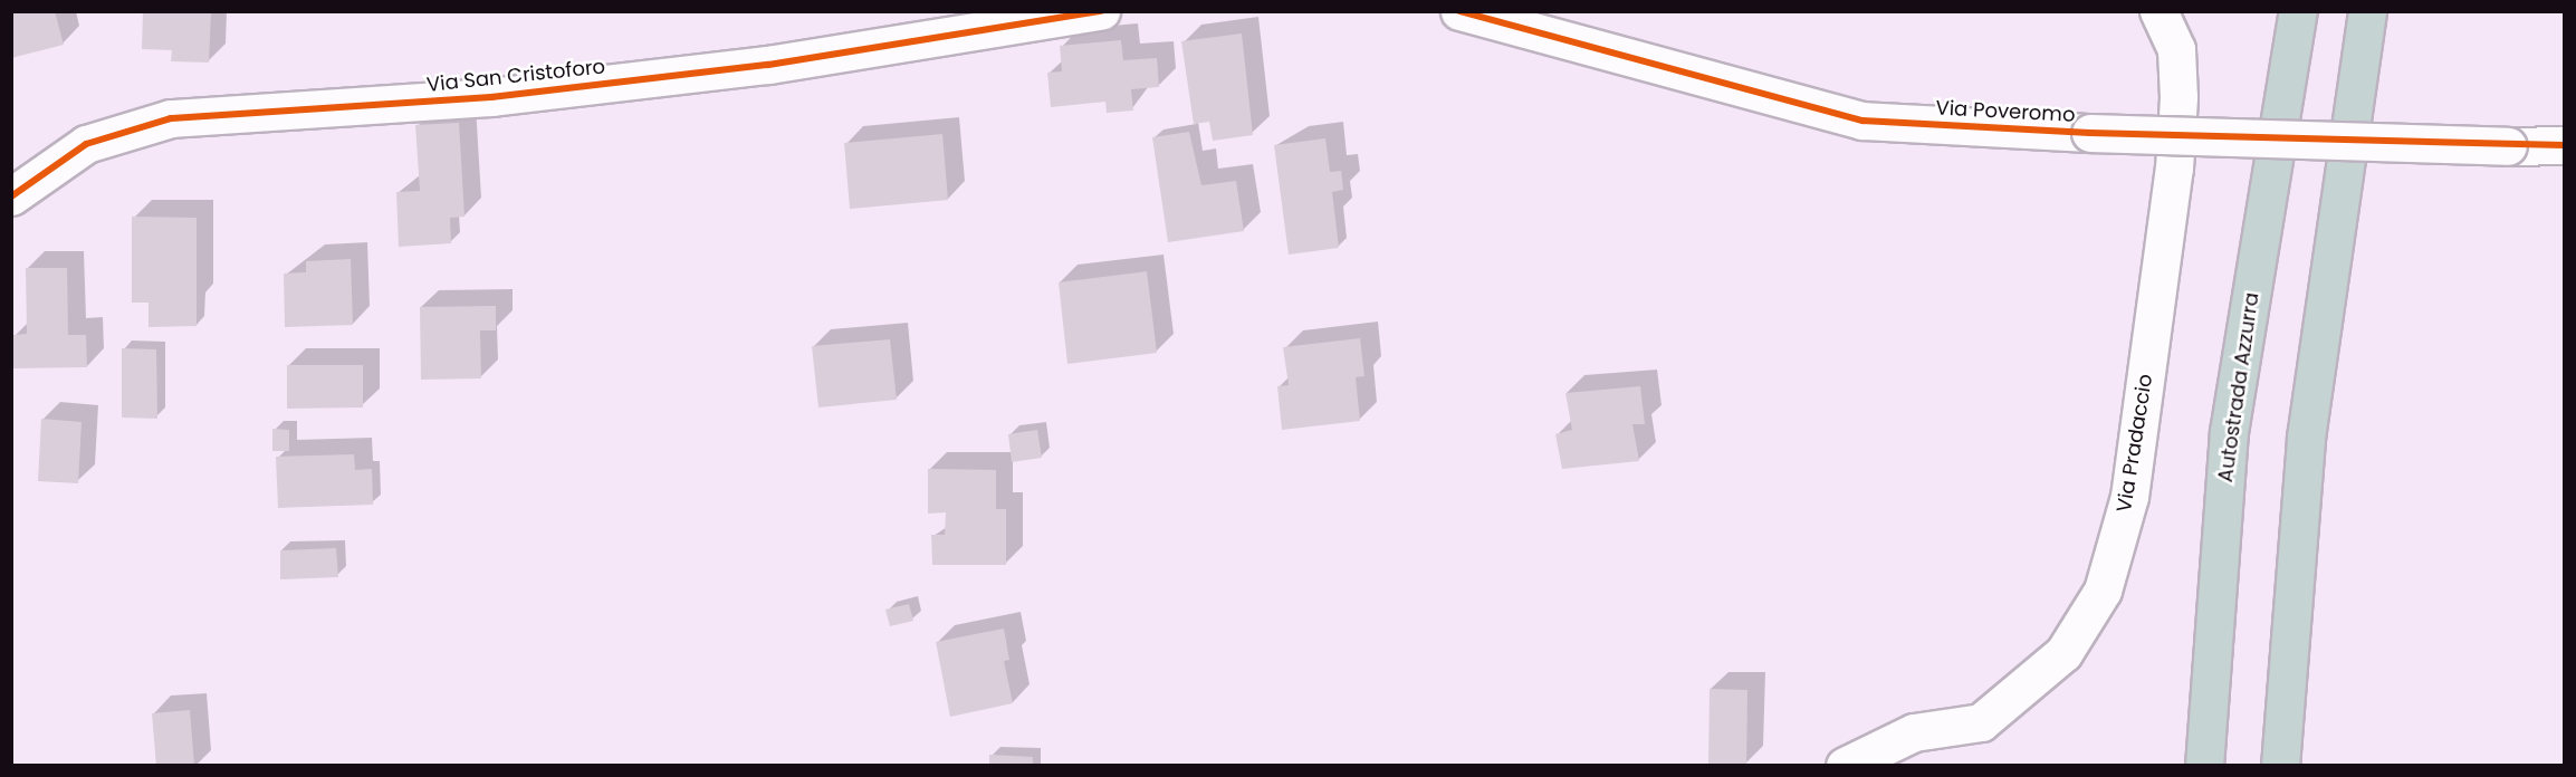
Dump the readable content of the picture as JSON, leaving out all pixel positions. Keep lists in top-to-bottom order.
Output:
{
  "streets": {
    "highway": ["Autostrada Azzurra"],
    "street": ["Via San Cristoforo", "Via Poveromo", "Via Pradaccio"]
  }
}
